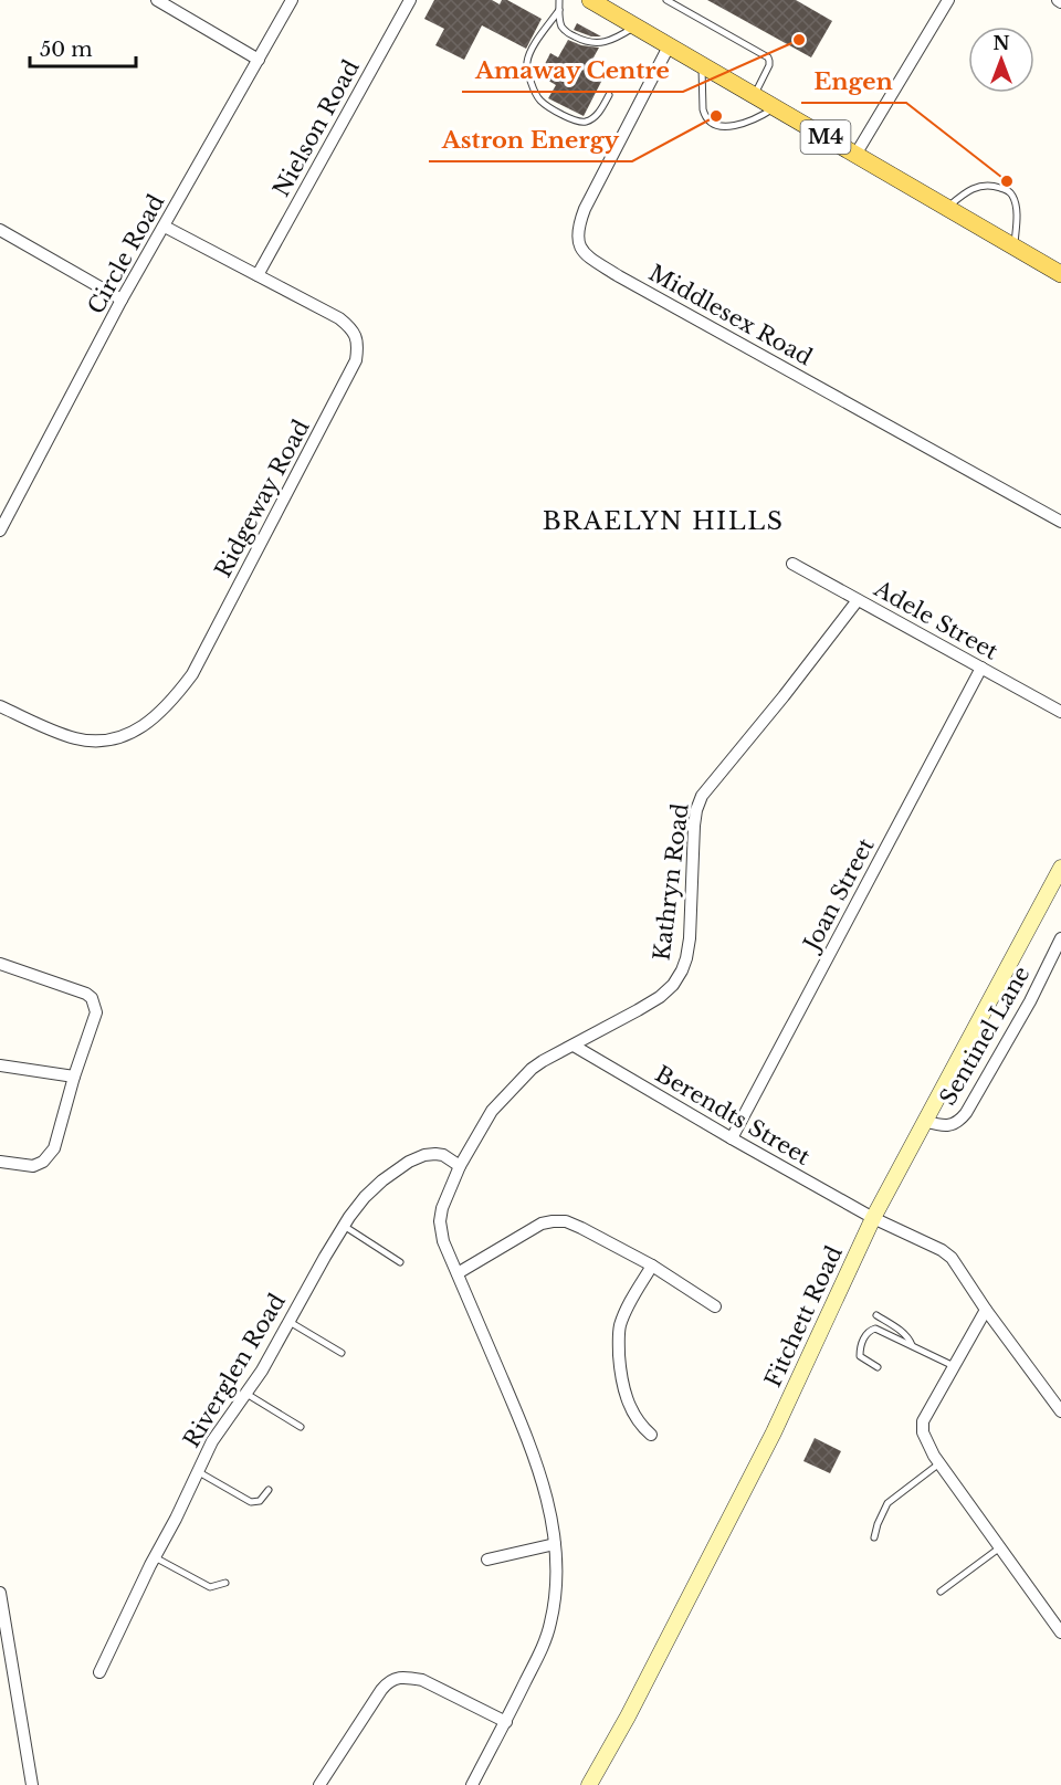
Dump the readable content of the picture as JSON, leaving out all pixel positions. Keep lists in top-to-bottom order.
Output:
{
  "streets": {
    "main road": ["M4"],
    "street": [
      "Nielson Road",
      "Circle Road",
      "Middlesex Road",
      "Ridgeway Road",
      "Adele Street",
      "Kathryn Road",
      "Joan Street",
      "Sentinel Lane",
      "Berendts Street",
      "Fitchett Road",
      "Riverglen Road"
    ]
  },
  "crossings": [
    ["Nielson Road", "Ridgeway Road"],
    ["M4", "Middlesex Road"],
    ["Circle Road", "Ridgeway Road"],
    ["Adele Street", "Kathryn Road"],
    ["Adele Street", "Joan Street"],
    ["Kathryn Road", "Berendts Street"],
    ["Kathryn Road", "Riverglen Road"],
    ["Joan Street", "Berendts Street"],
    ["Sentinel Lane", "Fitchett Road"],
    ["Berendts Street", "Fitchett Road"]
  ],
  "districts": ["BRAELYN HILLS"],
  "places": ["Amaway Centre", "Astron Energy", "Engen"],
  "scale_bar": "50 m",
  "north": "top"
}
